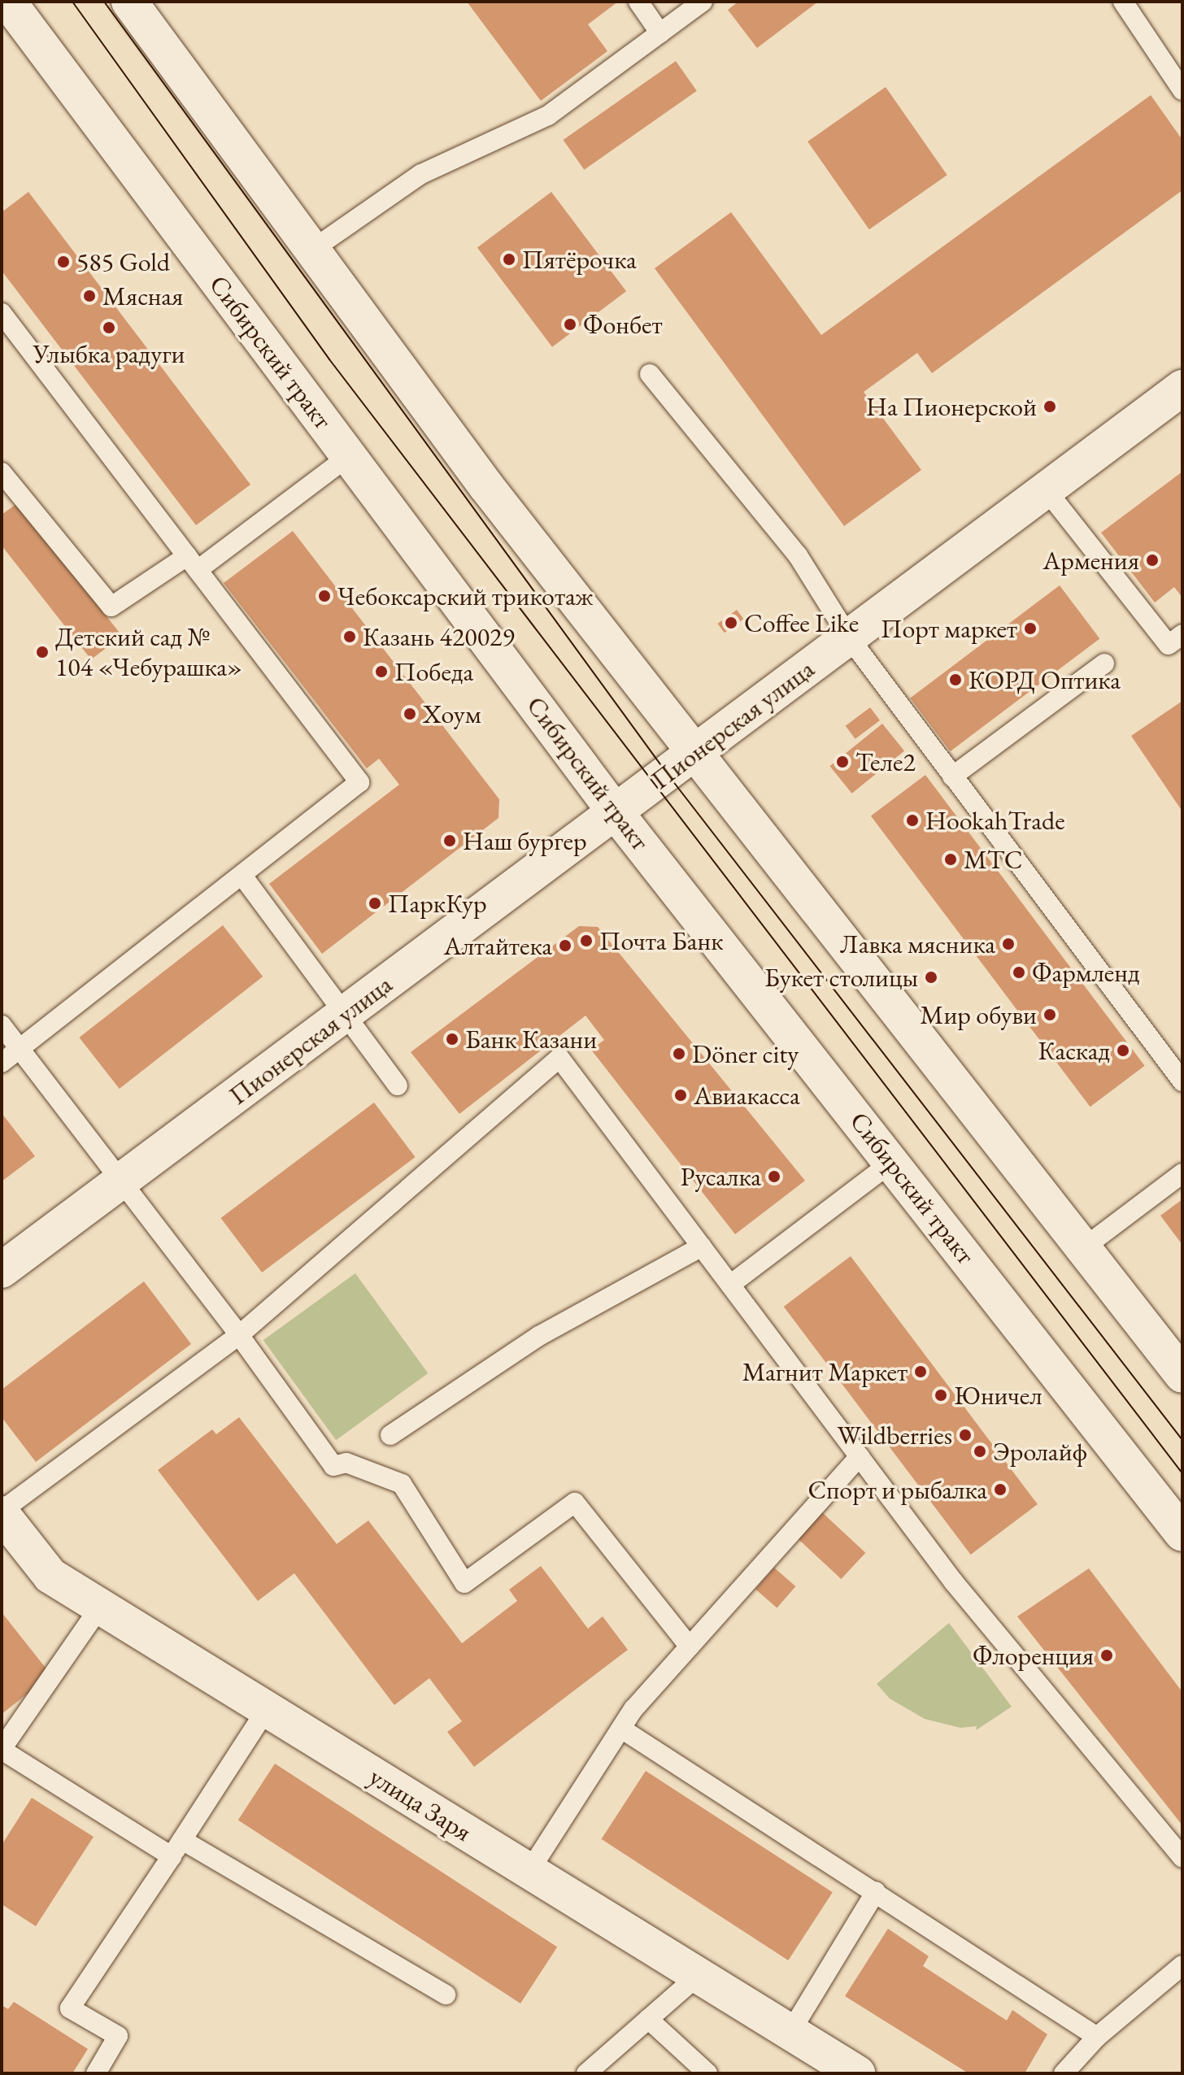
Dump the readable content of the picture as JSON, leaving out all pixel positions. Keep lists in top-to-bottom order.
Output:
{
  "streets": {
    "main road": ["Сибирский тракт", "Пионерская улица", "улица Заря"]
  },
  "crossings": [
    ["Сибирский тракт", "Пионерская улица"]
  ],
  "places": [
    "Пятёрочка",
    "585 Gold",
    "Мясная",
    "Фонбет",
    "Улыбка радуги",
    "На Пионерской",
    "Армения",
    "Чебоксарский трикотаж",
    "Coffee Like",
    "Порт маркет",
    "Казань 420029",
    "Детский сад № 104 «Чебурашка»",
    "Победа",
    "КОРД Оптика",
    "Хоум",
    "Теле2",
    "HookahTrade",
    "Наш бургер",
    "МТС",
    "ПаркКур",
    "Почта Банк",
    "Лавка мясника",
    "Алтайтека",
    "Фармленд",
    "Букет столицы",
    "Мир обуви",
    "Банк Казани",
    "Каскад",
    "Döner city",
    "Авиакасса",
    "Русалка",
    "Магнит Маркет",
    "Юничел",
    "Wildberries",
    "Эролайф",
    "Спорт и рыбалка",
    "Флоренция"
  ]
}
